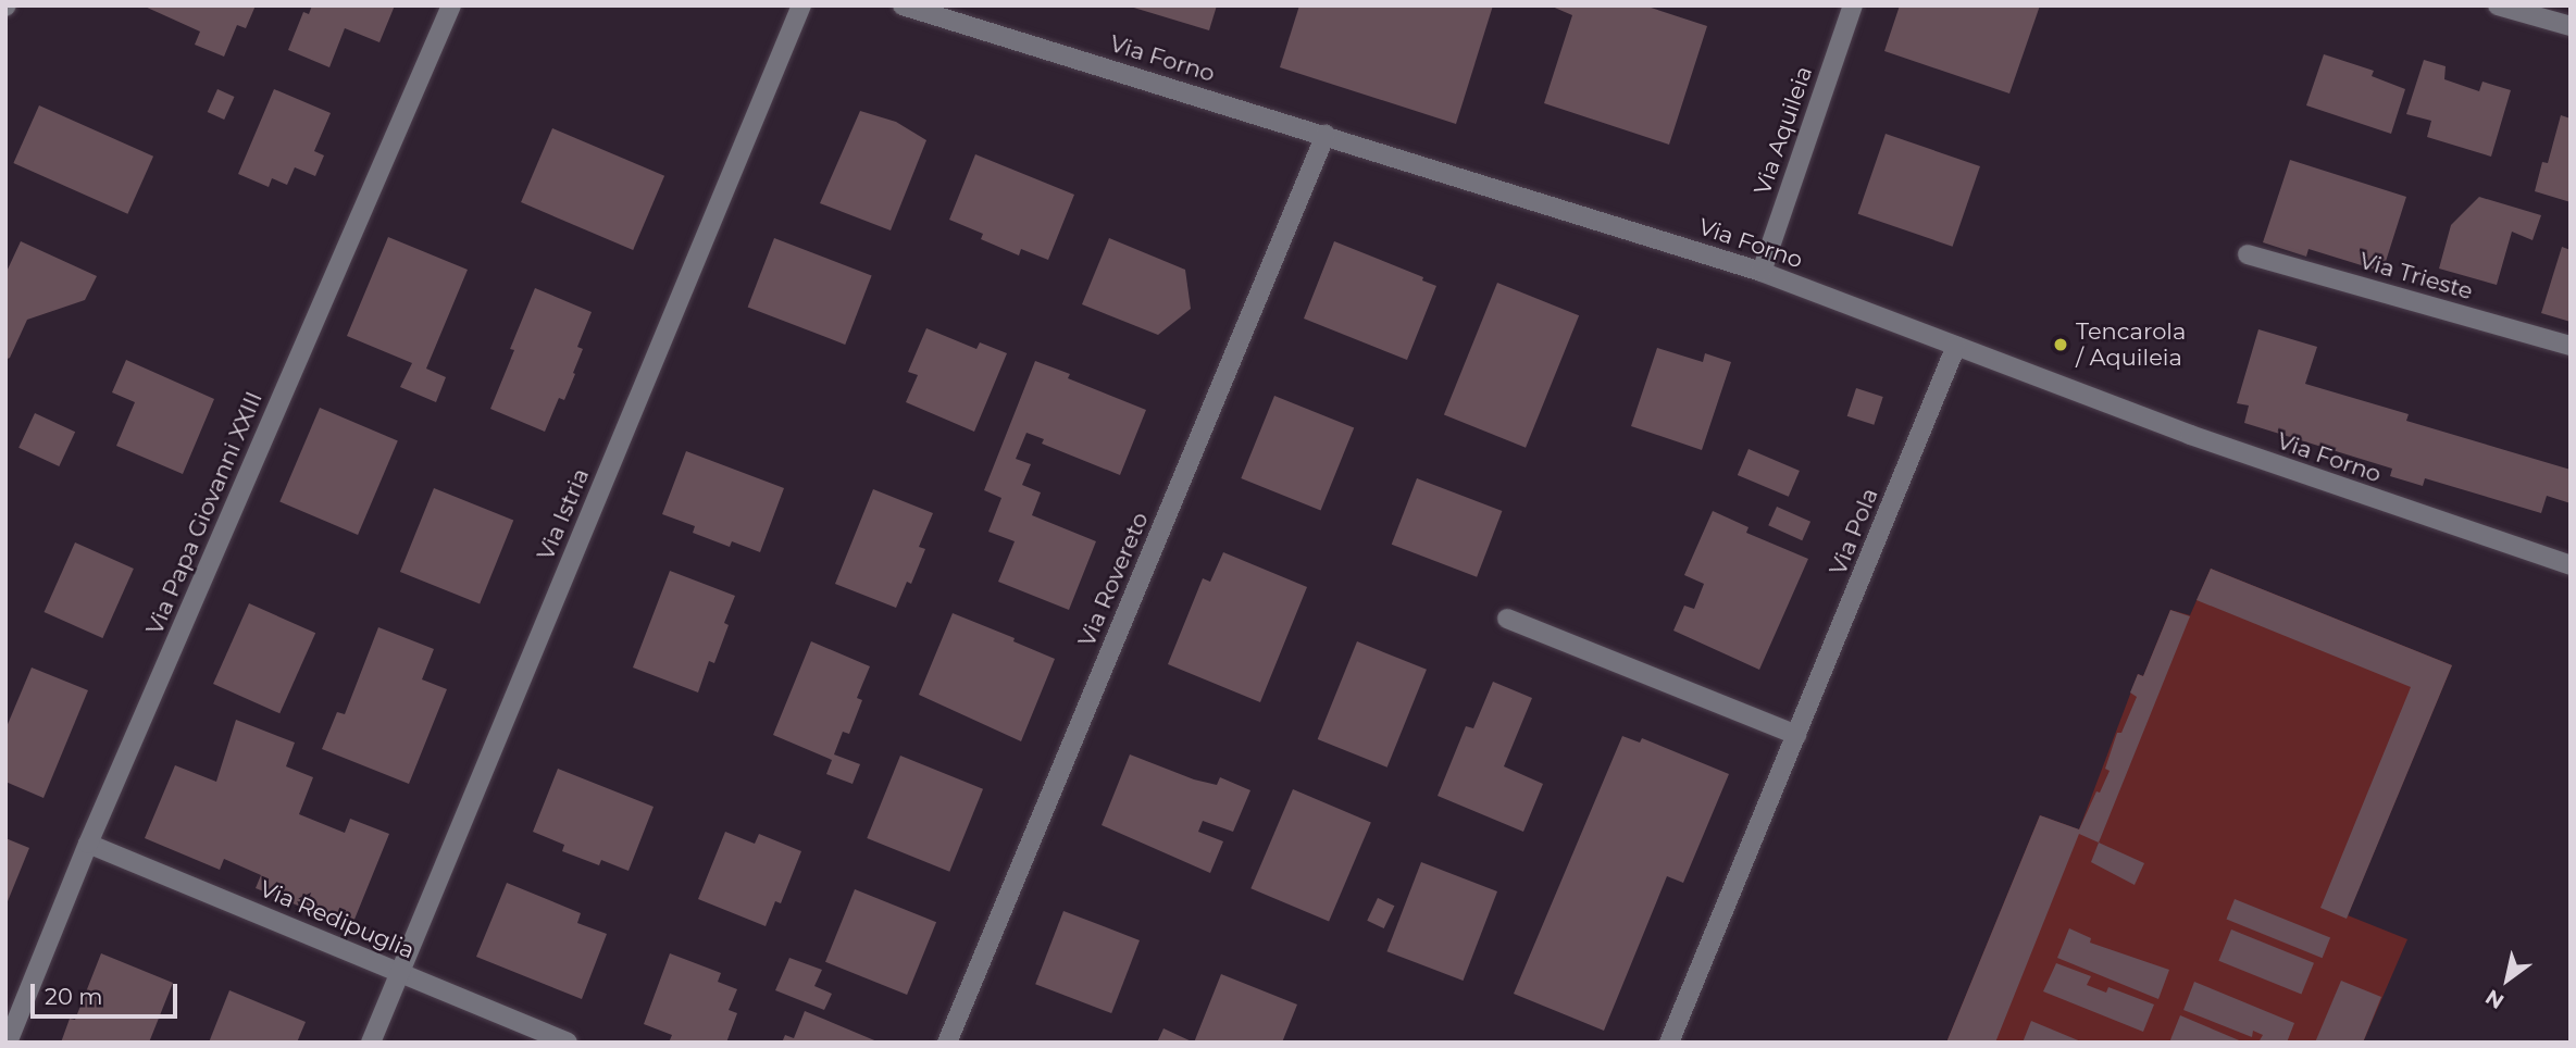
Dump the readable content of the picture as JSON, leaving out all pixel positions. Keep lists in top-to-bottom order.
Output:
{
  "streets": {
    "street": [
      "Via Forno",
      "Via Aquileia",
      "Via Trieste",
      "Via Papa Giovanni XXIII",
      "Via Istria",
      "Via Pola",
      "Via Rovereto",
      "Via Redipuglia"
    ]
  },
  "crossings": [
    ["Via Forno", "Via Aquileia"],
    ["Via Forno", "Via Pola"],
    ["Via Forno", "Via Rovereto"],
    ["Via Papa Giovanni XXIII", "Via Redipuglia"],
    ["Via Istria", "Via Redipuglia"]
  ],
  "places": ["Tencarola / Aquileia"],
  "scale_bar": "20 m",
  "north": "bottom left"
}
